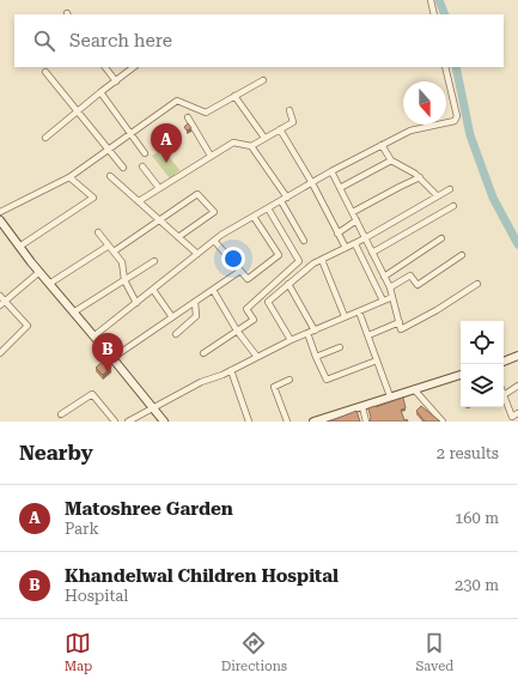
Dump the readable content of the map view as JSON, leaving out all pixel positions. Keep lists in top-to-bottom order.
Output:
{
  "north": "bottom",
  "page": {
    "search": "Search here",
    "pins": ["A", "B"],
    "heading": ["Nearby", "2 results"],
    "list": [
      {
        "mark": "A",
        "name": "Matoshree Garden",
        "note": "Park",
        "value": "160 m"
      },
      {
        "mark": "B",
        "name": "Khandelwal Children Hospital",
        "note": "Hospital",
        "value": "230 m"
      }
    ],
    "nav": ["Map", "Directions", "Saved"]
  }
}
